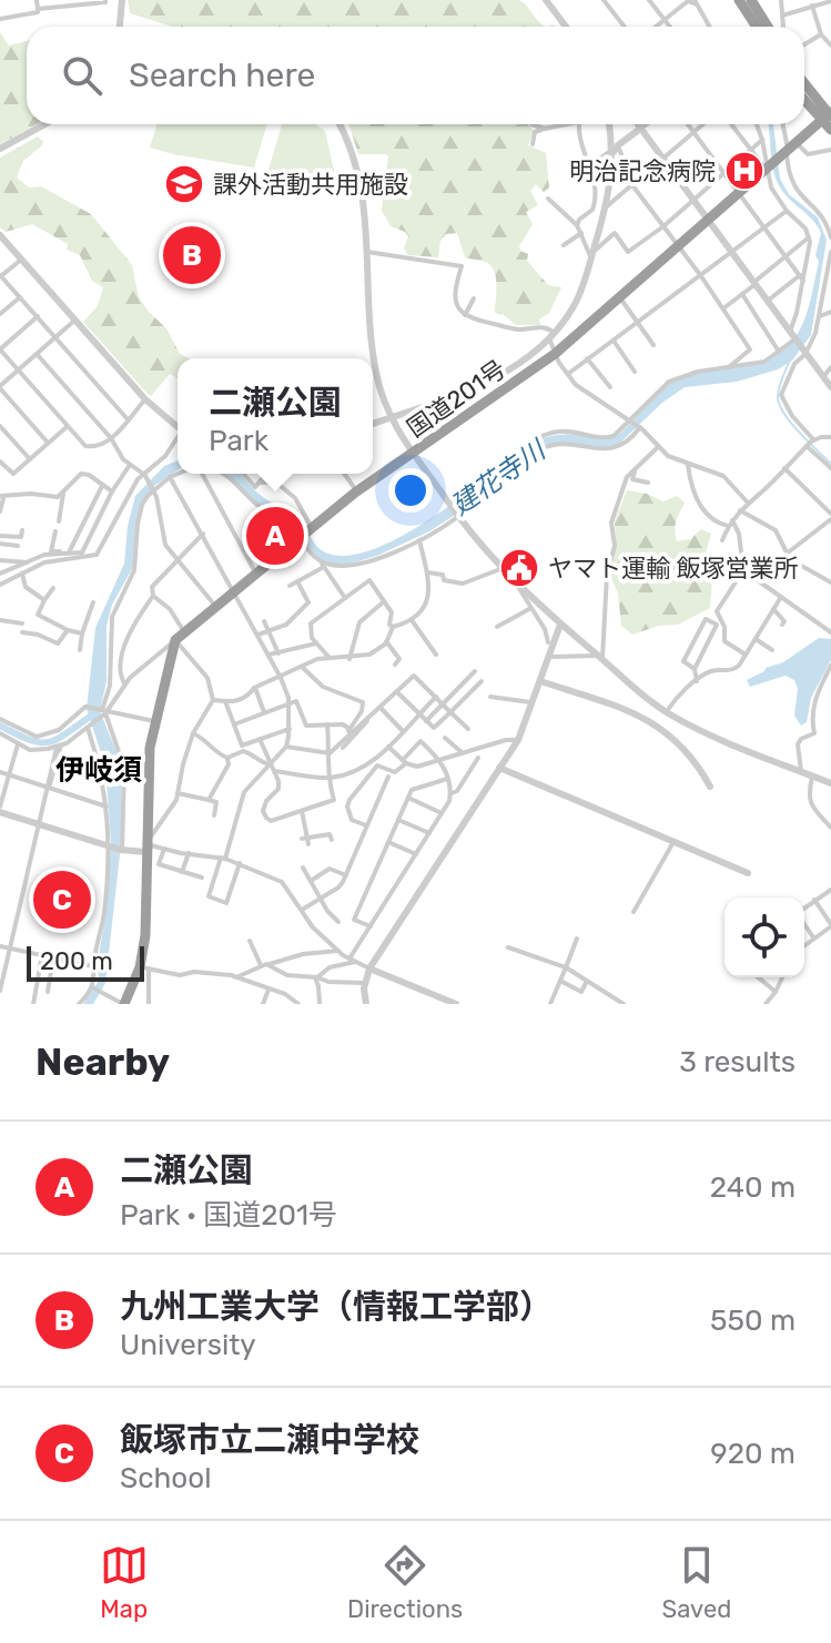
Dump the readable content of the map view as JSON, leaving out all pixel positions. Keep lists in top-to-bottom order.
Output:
{
  "streets": {
    "highway": ["国道201号"]
  },
  "districts": ["伊岐須"],
  "water": ["建花寺川"],
  "places": {
    "hospital": ["明治記念病院"],
    "school or university": ["課外活動共用施設"],
    "public building": ["ヤマト運輸 飯塚営業所"]
  },
  "scale_bar": "200 m",
  "page": {
    "search": "Search here",
    "pins": ["B", "A", "C"],
    "popup": ["二瀬公園", "Park"],
    "scale": "200 m",
    "heading": ["Nearby", "3 results"],
    "list": [
      {
        "mark": "A",
        "name": "二瀬公園",
        "note": "Park · 国道201号",
        "value": "240 m"
      },
      {
        "mark": "B",
        "name": "九州工業大学（情報工学部）",
        "note": "University",
        "value": "550 m"
      },
      {
        "mark": "C",
        "name": "飯塚市立二瀬中学校",
        "note": "School",
        "value": "920 m"
      }
    ],
    "nav": ["Map", "Directions", "Saved"]
  }
}
